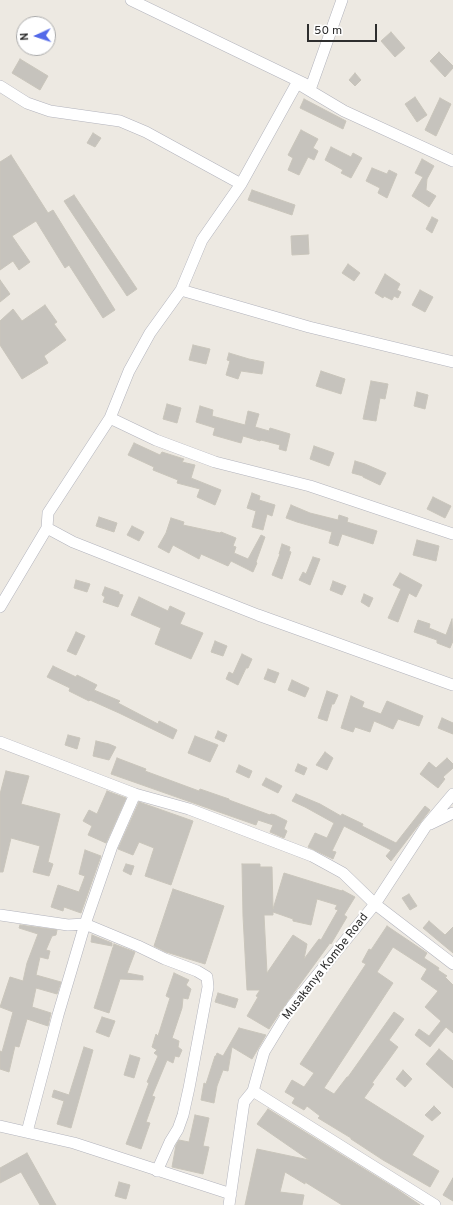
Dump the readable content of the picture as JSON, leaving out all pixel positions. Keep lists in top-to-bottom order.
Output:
{
  "streets": {
    "street": ["Musakanya Kombe Road"]
  },
  "scale_bar": "50 m",
  "north": "left"
}
